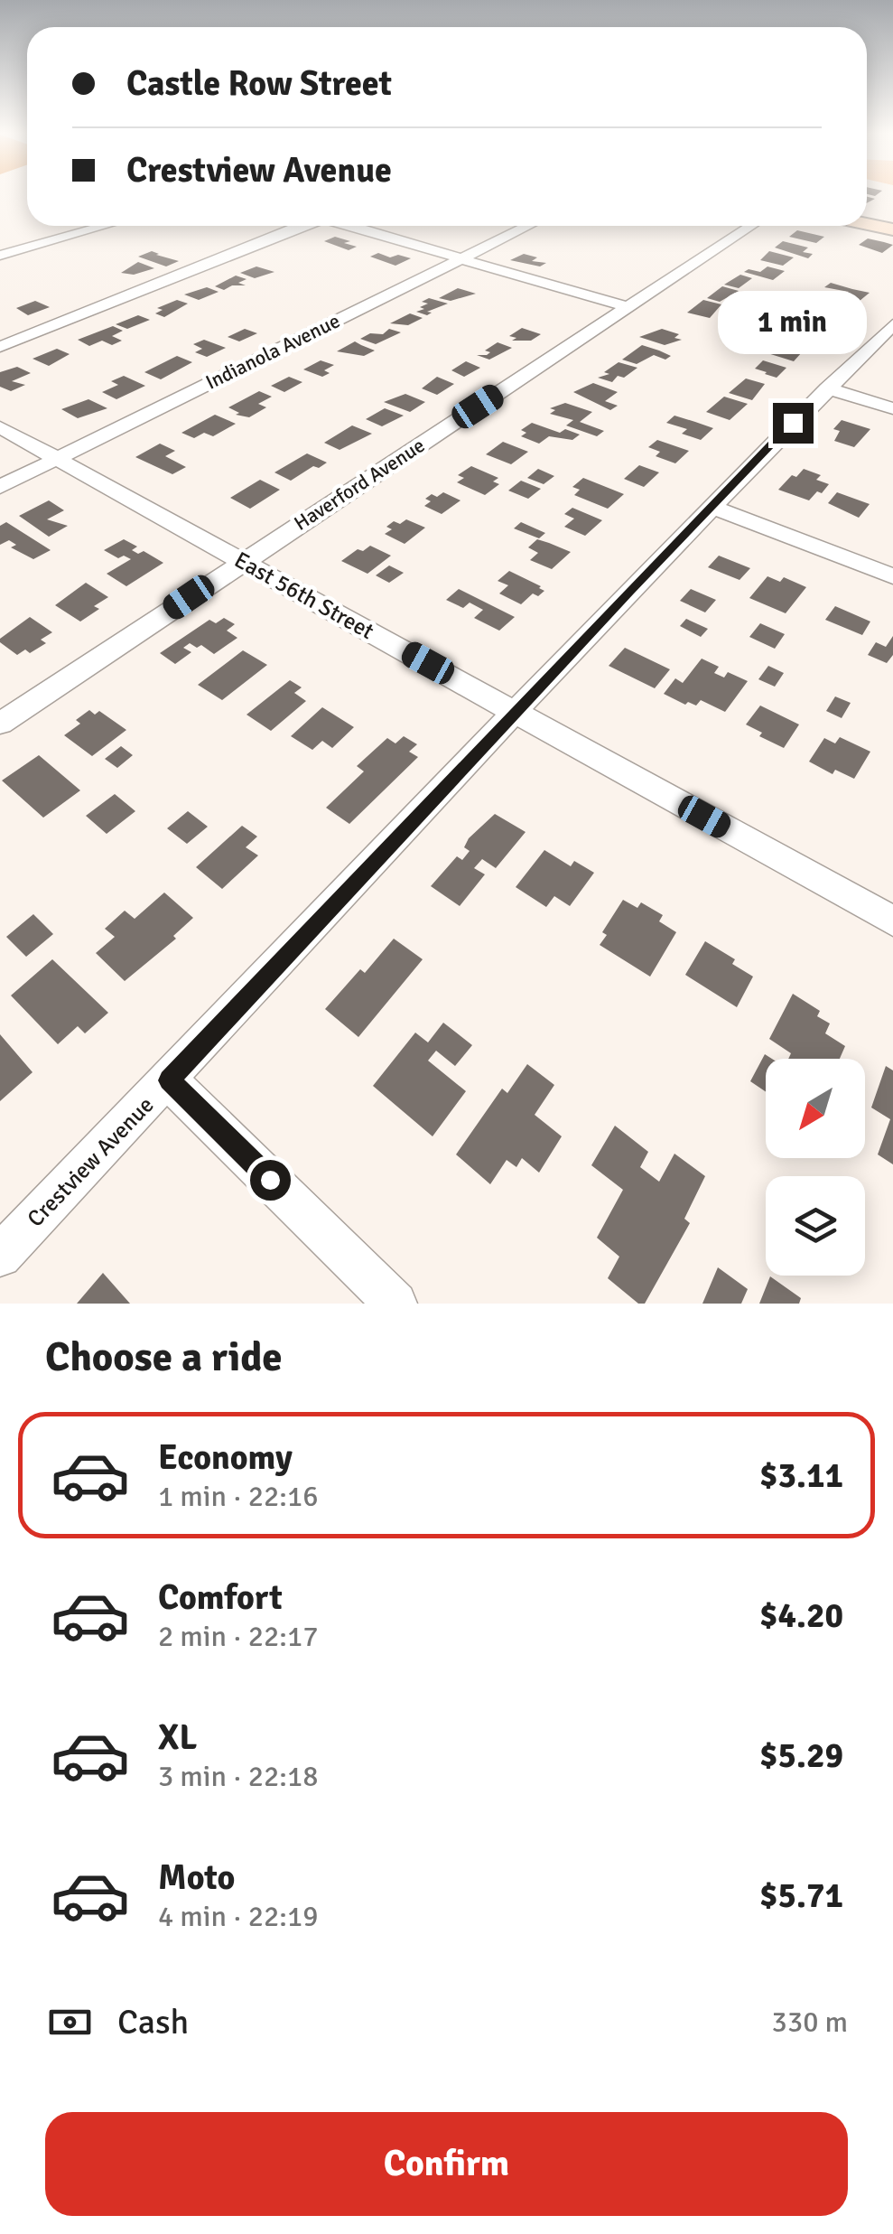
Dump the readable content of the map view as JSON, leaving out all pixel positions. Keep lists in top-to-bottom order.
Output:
{
  "streets": {
    "street": [
      "Indianola Avenue",
      "Haverford Avenue",
      "East 56th Street",
      "Crestview Avenue"
    ]
  },
  "crossings": [
    ["Indianola Avenue", "East 56th Street"],
    ["Haverford Avenue", "East 56th Street"],
    ["East 56th Street", "Crestview Avenue"]
  ],
  "north": "bottom left",
  "page": {
    "banner": ["Castle Row Street", "Crestview Avenue"],
    "bubble": "1 min",
    "heading": "Choose a ride",
    "list": [
      {
        "name": "Economy",
        "note": "1 min · 22:16",
        "value": "$3.11"
      },
      {
        "name": "Comfort",
        "note": "2 min · 22:17",
        "value": "$4.20"
      },
      {
        "name": "XL",
        "note": "3 min · 22:18",
        "value": "$5.29"
      },
      {
        "name": "Moto",
        "note": "4 min · 22:19",
        "value": "$5.71"
      }
    ],
    "pay": ["Cash", "330 m"],
    "buttons": "Confirm"
  }
}
